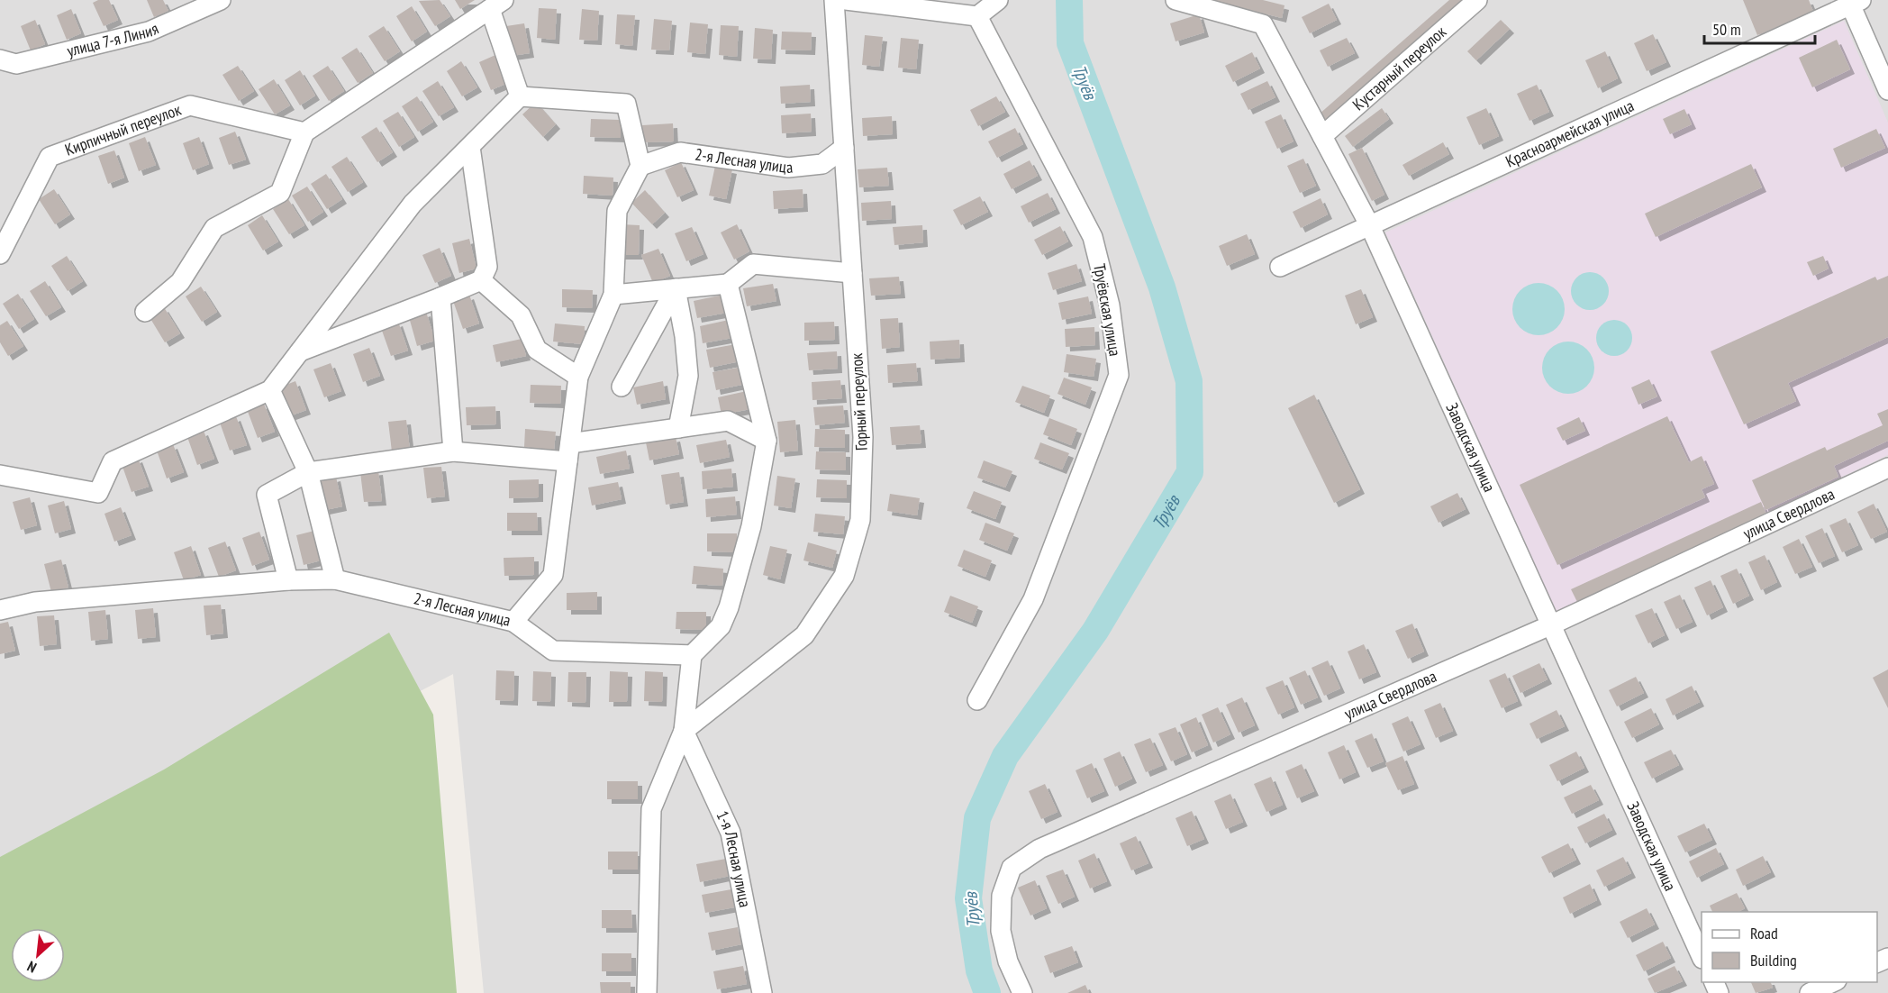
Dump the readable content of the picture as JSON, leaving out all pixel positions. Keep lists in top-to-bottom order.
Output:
{
  "streets": {
    "street": [
      "улица 7-я Линия",
      "Кустарный переулок",
      "Кирпичный переулок",
      "Красноармейская улица",
      "2-я Лесная улица",
      "Труёвская улица",
      "Горный переулок",
      "Заводская улица",
      "улица Свердлова",
      "1-я Лесная улица"
    ]
  },
  "crossings": [
    ["Кустарный переулок", "Заводская улица"],
    ["Красноармейская улица", "Заводская улица"],
    ["2-я Лесная улица", "Горный переулок"],
    ["Горный переулок", "1-я Лесная улица"],
    ["Заводская улица", "улица Свердлова"]
  ],
  "water": ["Труёв"],
  "legend": ["Road", "Building"],
  "scale_bar": "50 m",
  "north": "bottom left"
}
